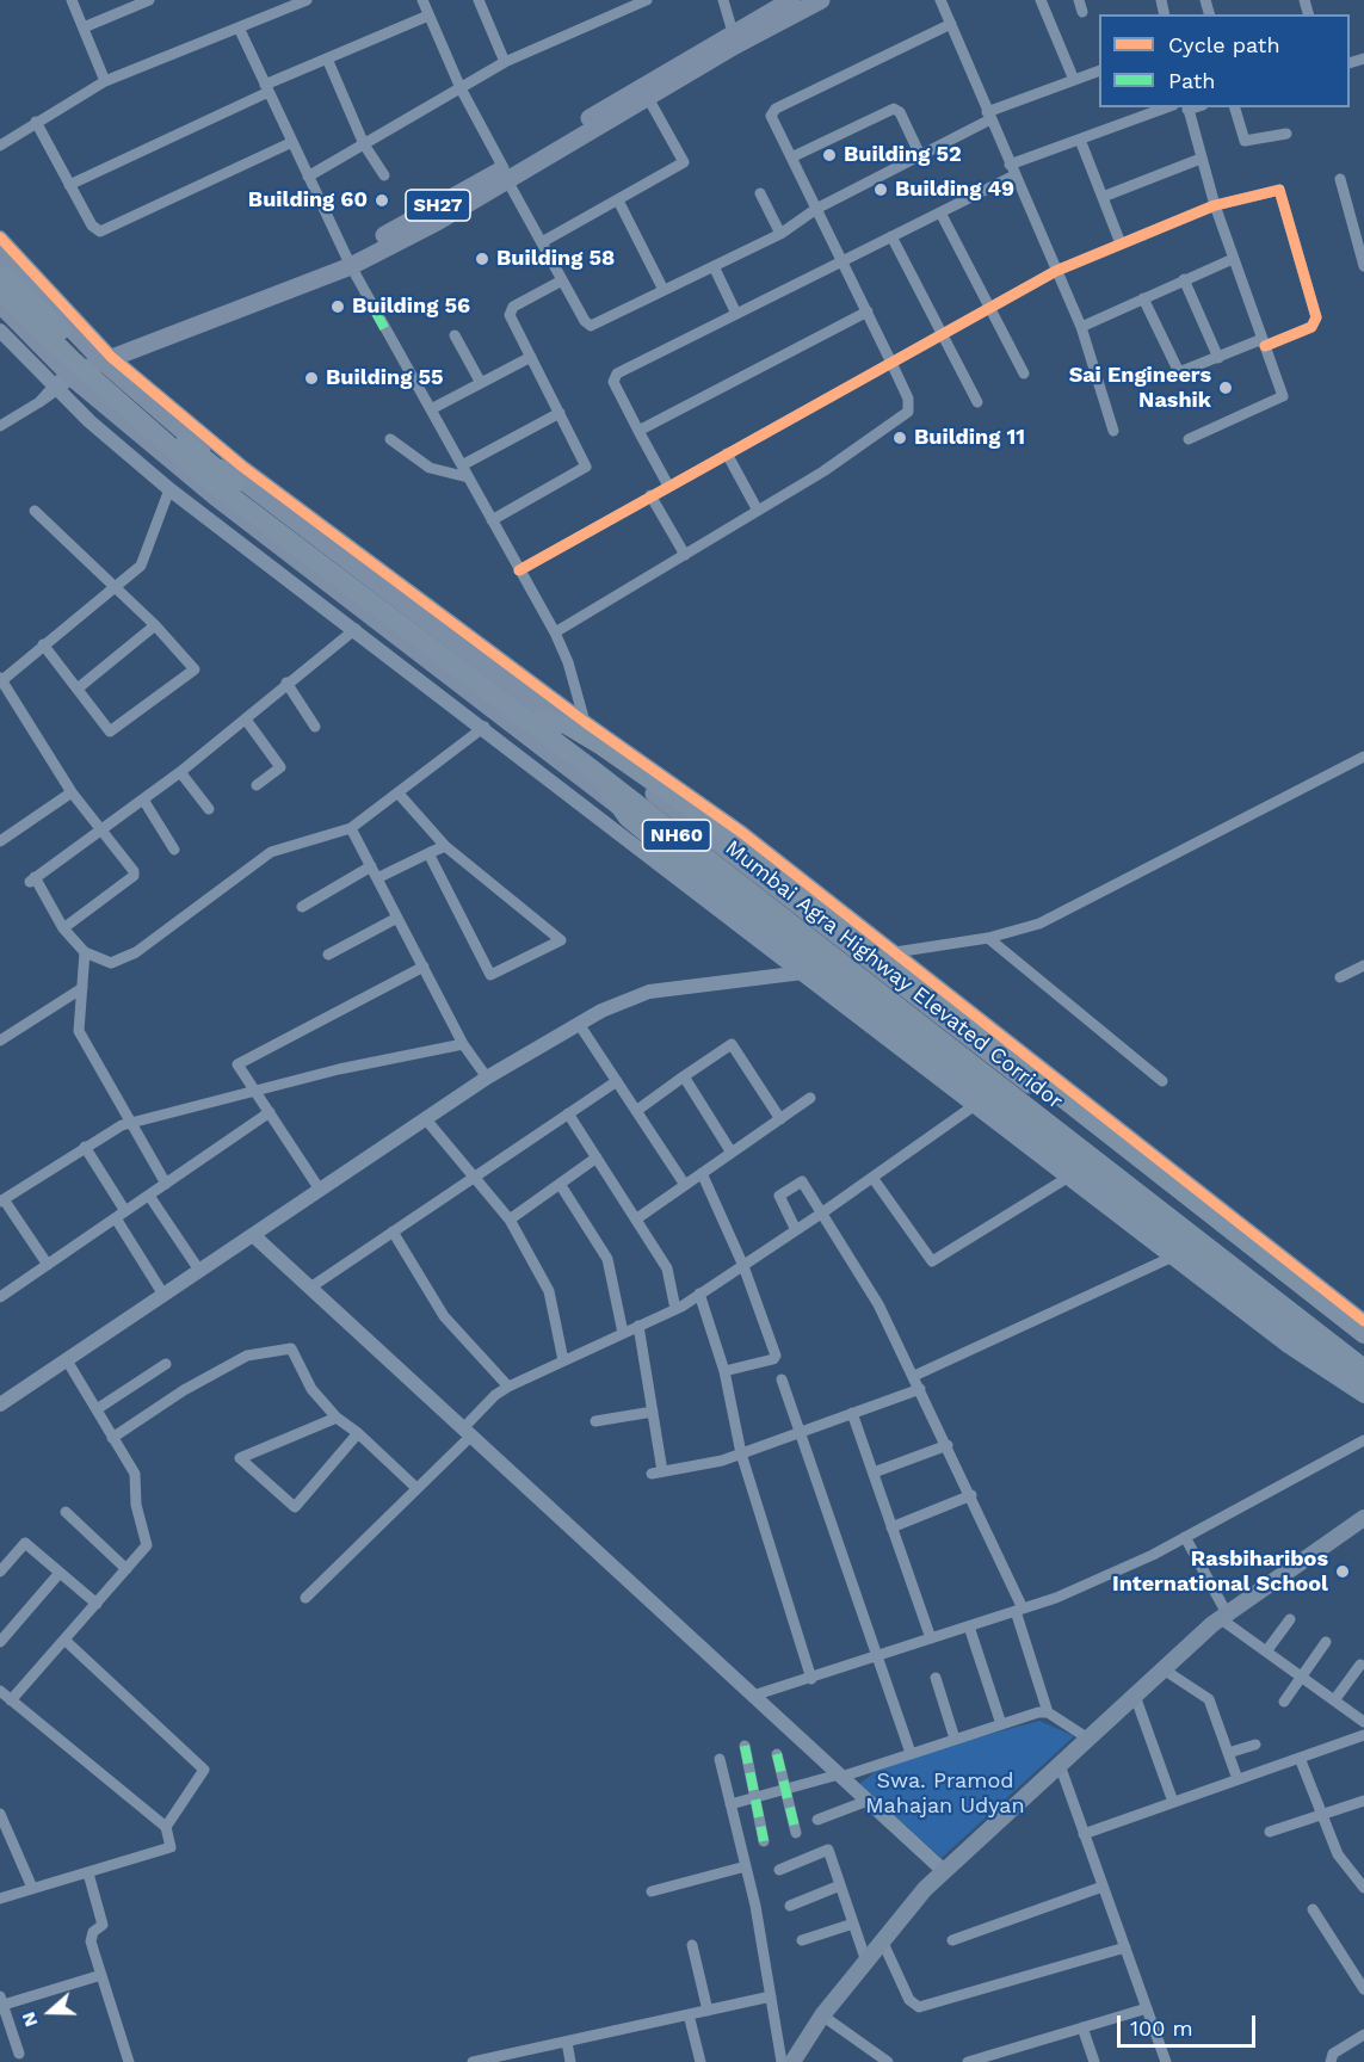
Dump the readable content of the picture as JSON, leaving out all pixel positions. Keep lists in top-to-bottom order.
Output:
{
  "streets": {
    "highway": ["NH60", "Mumbai Agra Highway Elevated Corridor"],
    "main road": ["SH27"]
  },
  "parks": ["Swa. Pramod Mahajan Udyan"],
  "places": [
    "Building 52",
    "Building 49",
    "Building 60",
    "Building 58",
    "Building 56",
    "Building 55",
    "Sai Engineers Nashik",
    "Building 11",
    "Rasbiharibos International School"
  ],
  "legend": ["Cycle path", "Path"],
  "scale_bar": "100 m",
  "north": "left"
}
